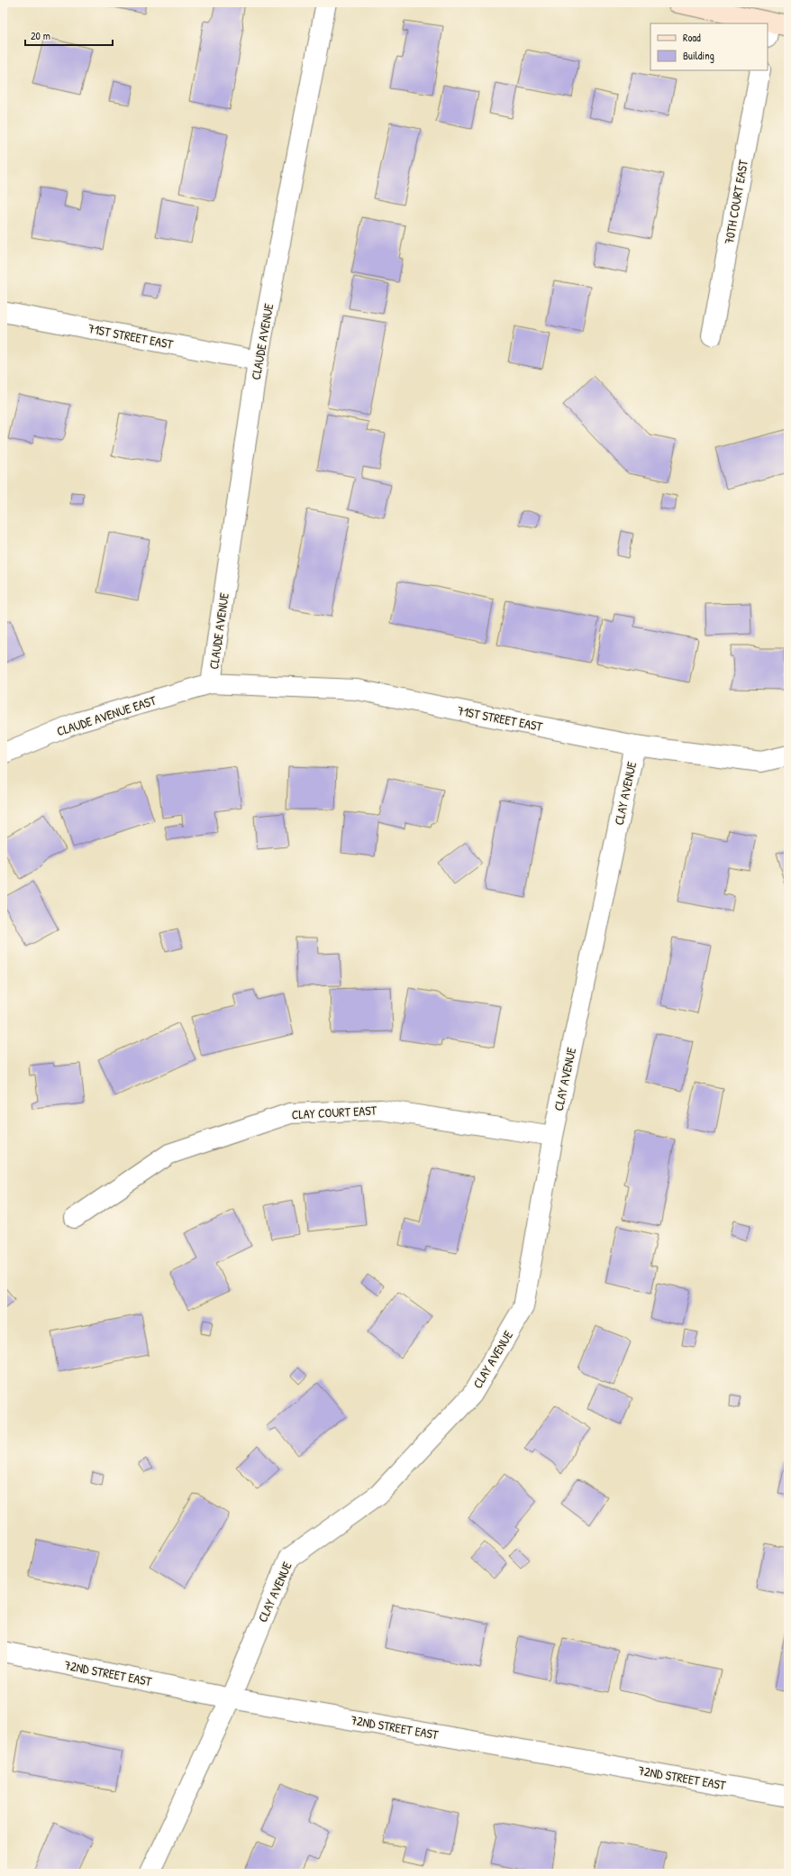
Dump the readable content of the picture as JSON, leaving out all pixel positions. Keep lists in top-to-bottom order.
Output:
{
  "streets": {
    "street": [
      "70TH COURT EAST",
      "71ST STREET EAST",
      "CLAUDE AVENUE",
      "CLAUDE AVENUE EAST",
      "CLAY AVENUE",
      "CLAY COURT EAST",
      "72ND STREET EAST"
    ]
  },
  "crossings": [
    ["71ST STREET EAST", "CLAUDE AVENUE"],
    ["71ST STREET EAST", "CLAUDE AVENUE EAST"],
    ["71ST STREET EAST", "CLAY AVENUE"],
    ["CLAUDE AVENUE", "CLAUDE AVENUE EAST"],
    ["CLAY AVENUE", "CLAY COURT EAST"],
    ["CLAY AVENUE", "72ND STREET EAST"]
  ],
  "legend": ["Road", "Building"],
  "scale_bar": "20 m"
}
